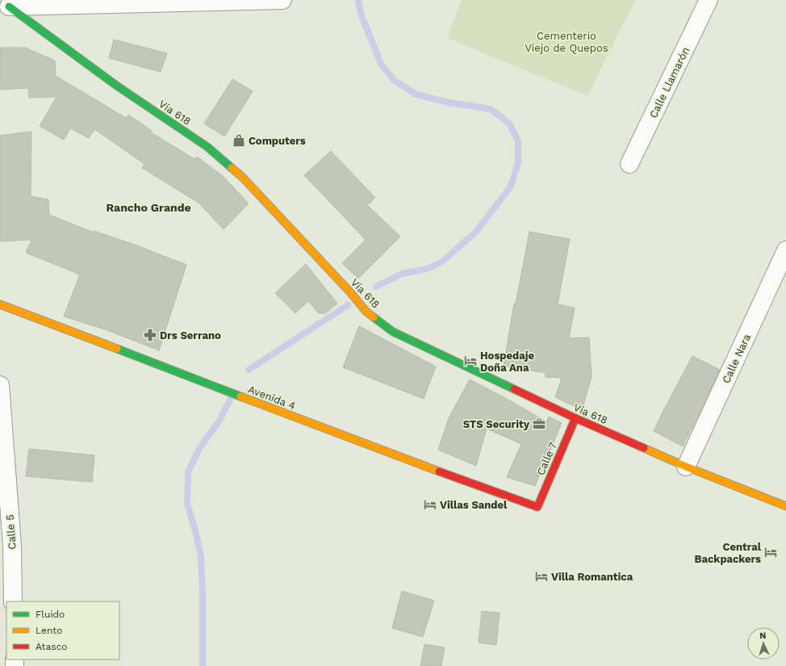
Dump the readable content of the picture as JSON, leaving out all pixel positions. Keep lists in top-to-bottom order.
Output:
{
  "streets": {
    "street": [
      "Calle Llamarón",
      "Vía 618",
      "Calle Nara",
      "Avenida 4",
      "Calle 7",
      "Calle 5"
    ]
  },
  "crossings": [
    ["Vía 618", "Calle Nara"],
    ["Vía 618", "Calle 7"],
    ["Avenida 4", "Calle 7"]
  ],
  "districts": ["Rancho Grande"],
  "parks": ["Cementerio Viejo de Quepos"],
  "places": {
    "shop": ["Computers"],
    "pharmacy": ["Drs Serrano"],
    "hotel": [
      "Hospedaje Doña Ana",
      "Villas Sandel",
      "Central Backpackers",
      "Villa Romantica"
    ],
    "office": ["STS Security"]
  },
  "legend": ["Fluido", "Lento", "Atasco"],
  "north": "top"
}
